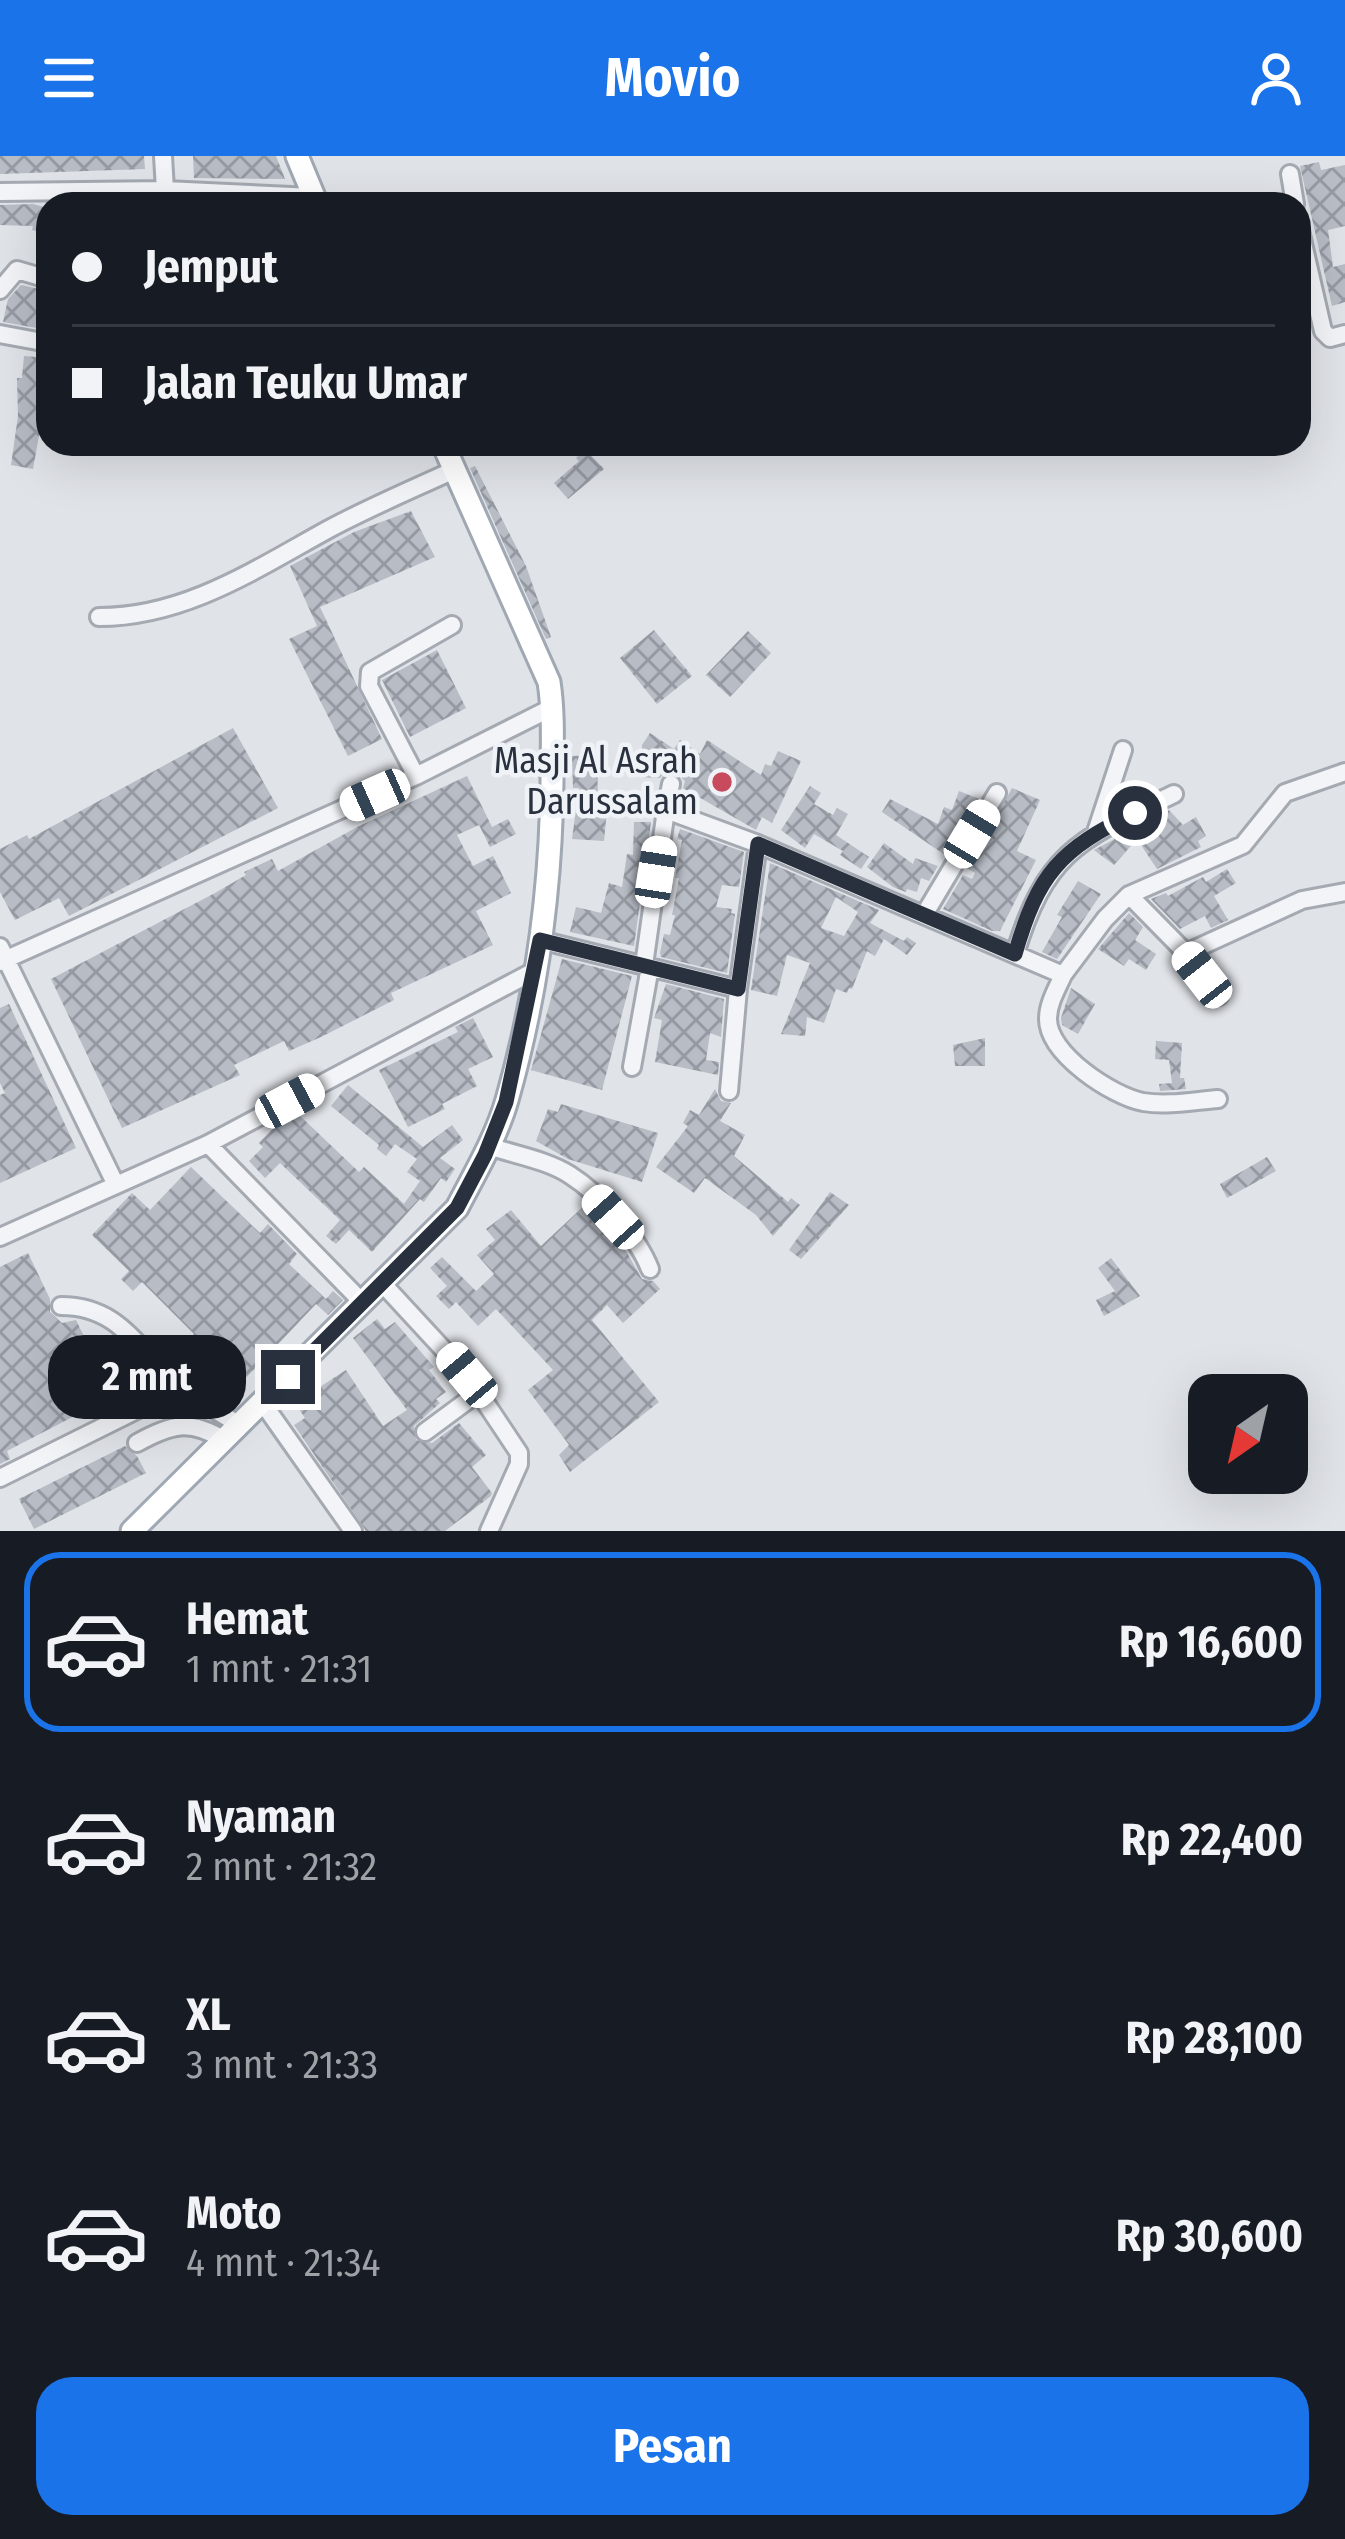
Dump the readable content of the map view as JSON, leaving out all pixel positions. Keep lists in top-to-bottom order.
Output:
{
  "places": ["Masji Al Asrah Darussalam"],
  "north": "bottom left",
  "page": {
    "header": "Movio",
    "banner": ["Jemput", "Jalan Teuku Umar"],
    "bubble": "2 mnt",
    "list": [
      {
        "name": "Hemat",
        "note": "1 mnt · 21:31",
        "value": "Rp 16,600"
      },
      {
        "name": "Nyaman",
        "note": "2 mnt · 21:32",
        "value": "Rp 22,400"
      },
      {
        "name": "XL",
        "note": "3 mnt · 21:33",
        "value": "Rp 28,100"
      },
      {
        "name": "Moto",
        "note": "4 mnt · 21:34",
        "value": "Rp 30,600"
      }
    ],
    "buttons": "Pesan"
  }
}
